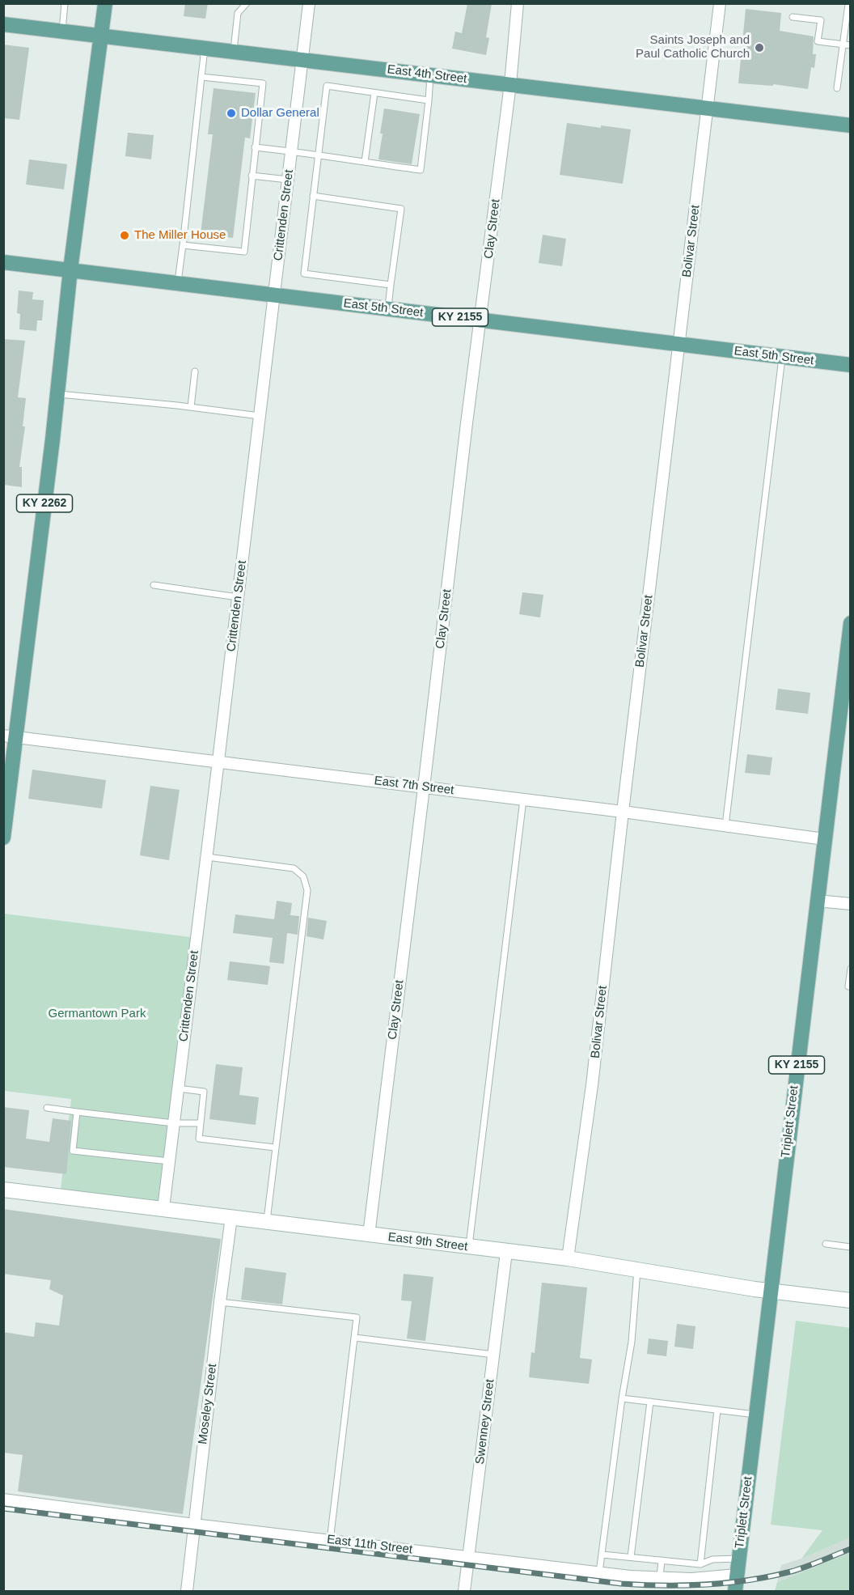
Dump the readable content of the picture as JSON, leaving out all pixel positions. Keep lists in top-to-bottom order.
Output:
{
  "streets": {
    "main road": [
      "East 4th Street",
      "East 5th Street",
      "KY 2155",
      "KY 2262",
      "Triplett Street"
    ],
    "street": [
      "Crittenden Street",
      "Clay Street",
      "Bolivar Street",
      "East 7th Street",
      "East 9th Street",
      "Moseley Street",
      "Swenney Street",
      "East 11th Street"
    ]
  },
  "crossings": [
    ["East 4th Street", "Crittenden Street"],
    ["East 4th Street", "Clay Street"],
    ["East 4th Street", "Bolivar Street"],
    ["East 4th Street", "KY 2262"],
    ["Crittenden Street", "East 5th Street"],
    ["Crittenden Street", "East 7th Street"],
    ["Crittenden Street", "East 9th Street"],
    ["Clay Street", "East 5th Street"],
    ["Clay Street", "East 7th Street"],
    ["Clay Street", "East 9th Street"],
    ["Bolivar Street", "East 5th Street"],
    ["Bolivar Street", "East 7th Street"],
    ["Bolivar Street", "East 9th Street"],
    ["East 5th Street", "KY 2262"],
    ["KY 2262", "East 7th Street"],
    ["East 7th Street", "Triplett Street"],
    ["Triplett Street", "East 9th Street"],
    ["Triplett Street", "East 11th Street"],
    ["East 9th Street", "Moseley Street"],
    ["East 9th Street", "Swenney Street"],
    ["Moseley Street", "East 11th Street"],
    ["Swenney Street", "East 11th Street"]
  ],
  "parks": ["Germantown Park"],
  "places": ["Saints Joseph and Paul Catholic Church", "Dollar General", "The Miller House"]
}
